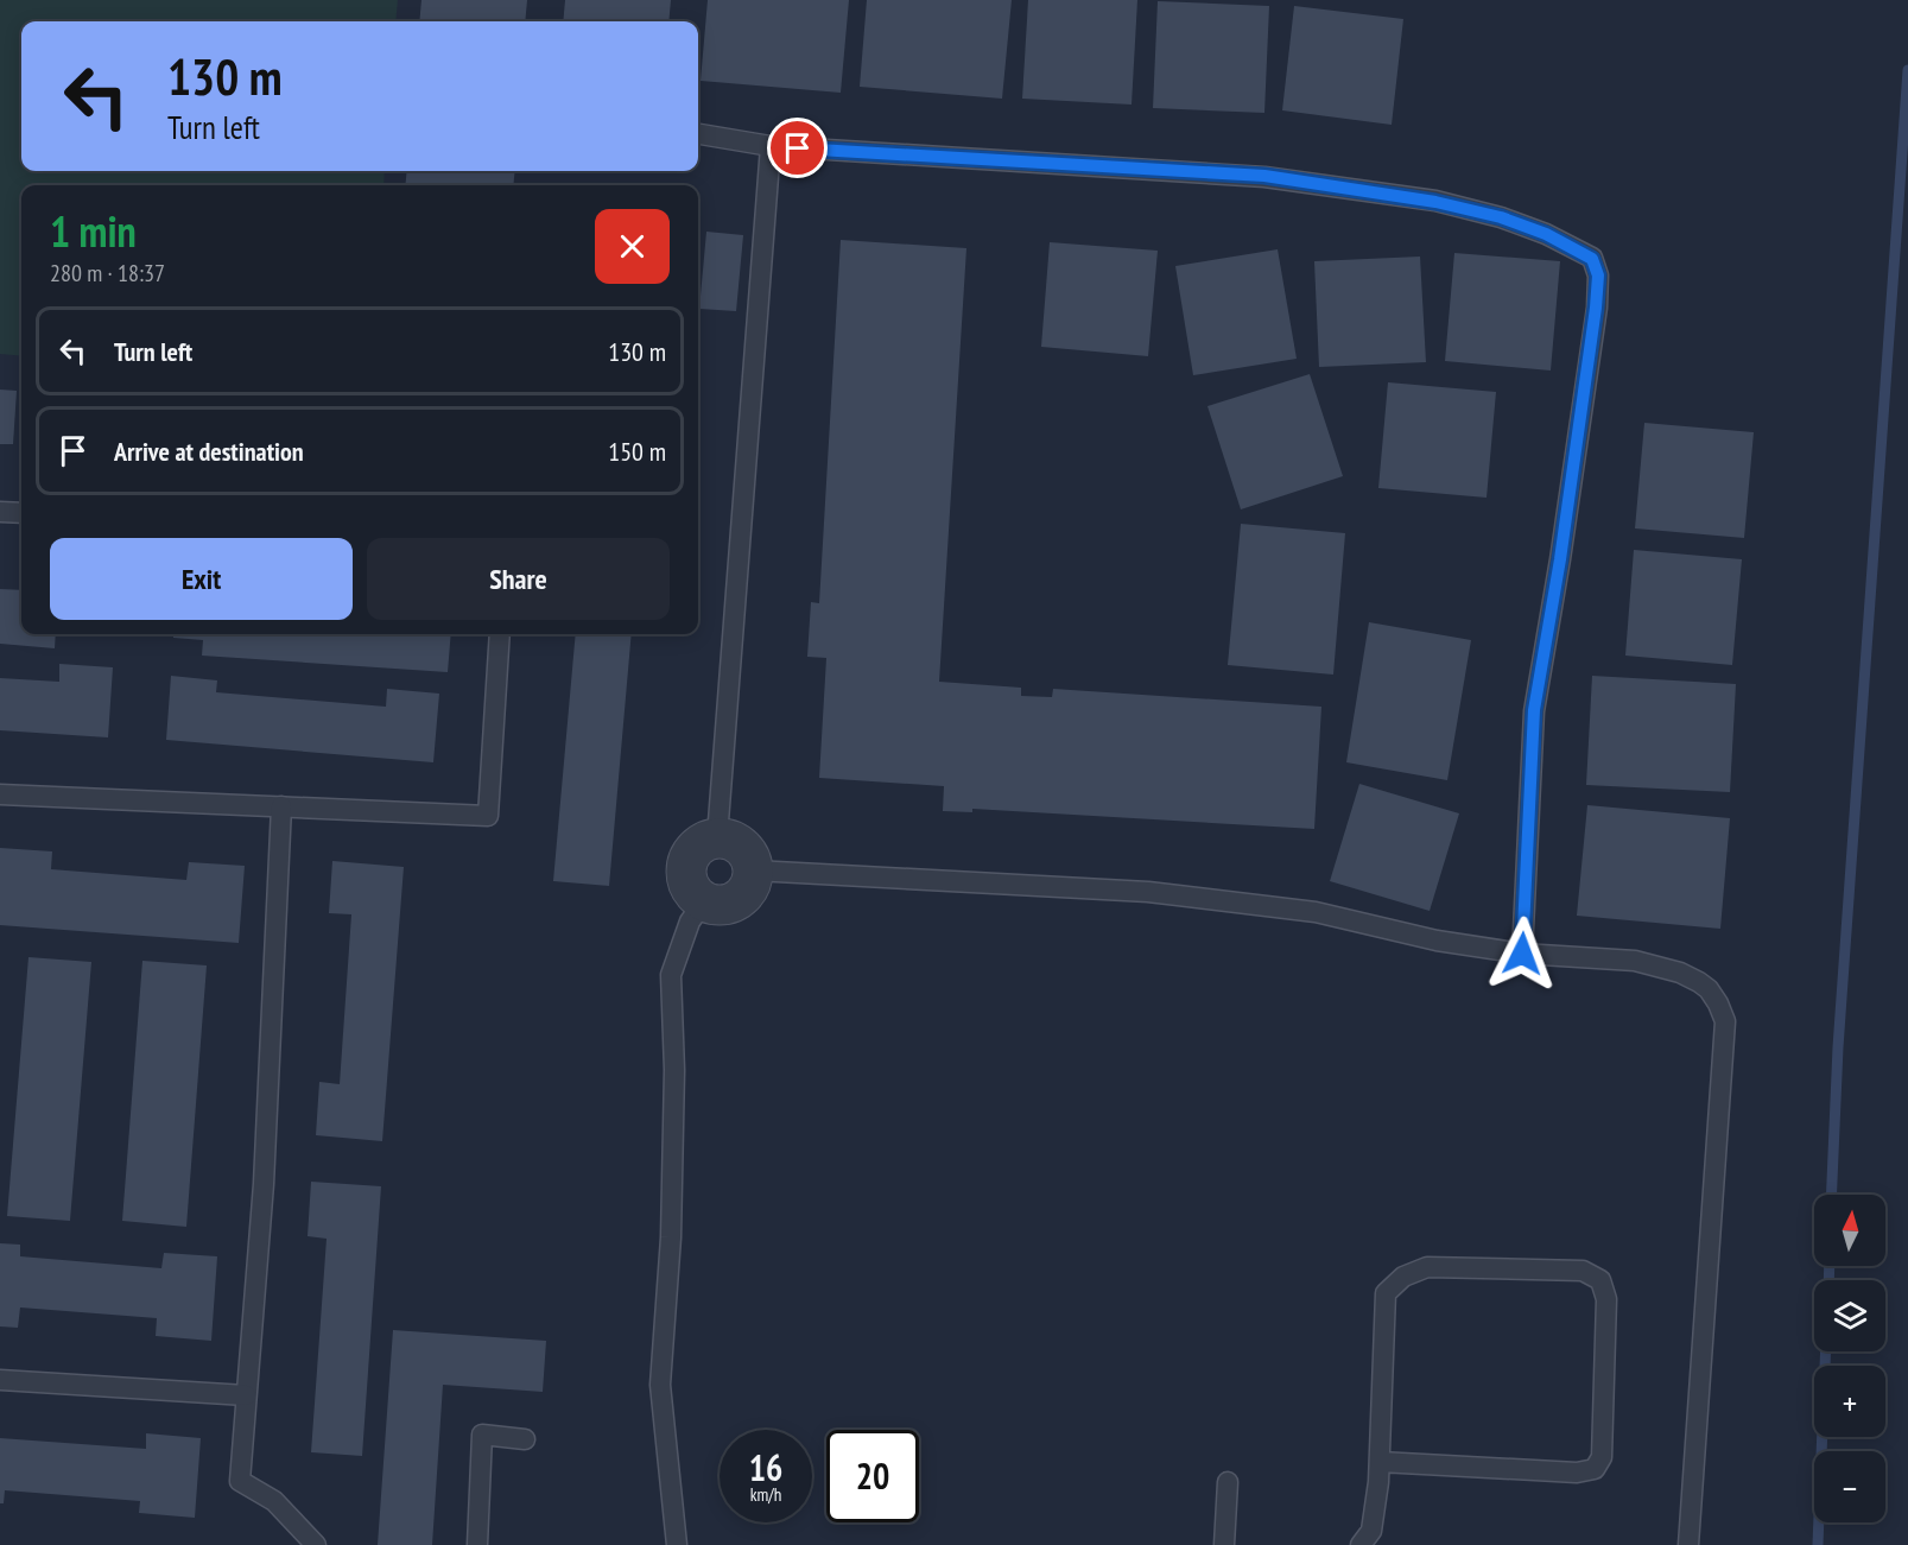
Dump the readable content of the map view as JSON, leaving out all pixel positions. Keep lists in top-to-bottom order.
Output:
{
  "north": "top",
  "page": {
    "turn": ["130 m", "Turn left"],
    "heading": ["1 min", "280 m · 18:37"],
    "list": [
      {
        "name": "Turn left",
        "value": "130 m"
      },
      {
        "name": "Arrive at destination",
        "value": "150 m"
      }
    ],
    "buttons": ["Exit", "Share"],
    "map_buttons": ["+", "−"],
    "speed": "16 km/h",
    "limit": "20"
  }
}
